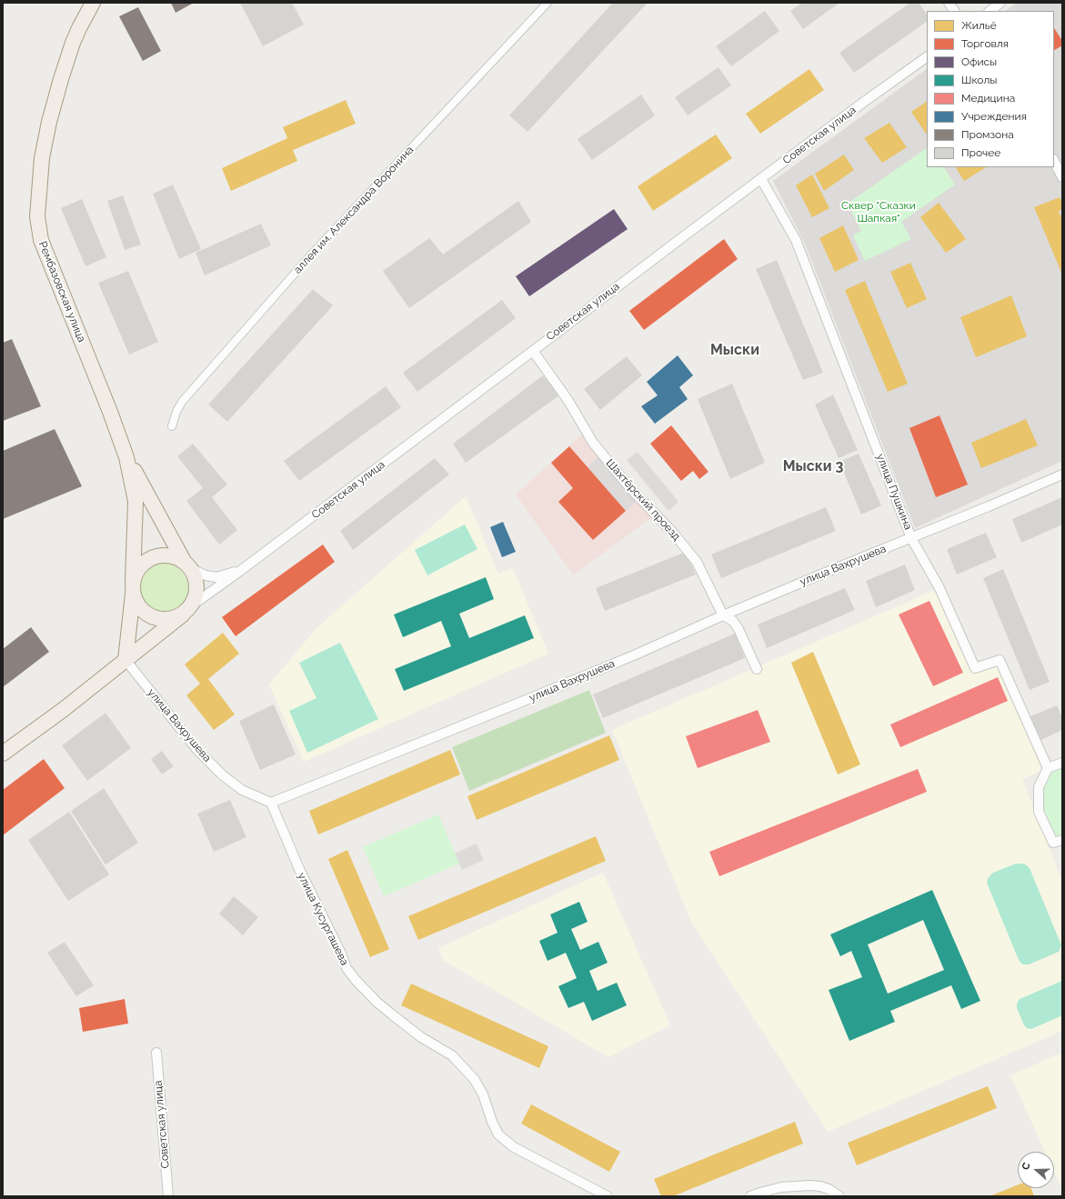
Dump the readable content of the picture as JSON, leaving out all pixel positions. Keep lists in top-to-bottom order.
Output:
{
  "streets": {
    "main road": ["Рембазовская улица"],
    "street": [
      "Советская улица",
      "аллея им. Александра Воронина",
      "улица Пушкина",
      "Шахтёрский проезд",
      "улица Вахрушева",
      "улица Кусургашева"
    ]
  },
  "crossings": [
    ["Советская улица", "Рембазовская улица"],
    ["Советская улица", "улица Пушкина"],
    ["Советская улица", "Шахтёрский проезд"],
    ["Рембазовская улица", "улица Вахрушева"],
    ["улица Пушкина", "улица Вахрушева"],
    ["Шахтёрский проезд", "улица Вахрушева"],
    ["улица Вахрушева", "улица Кусургашева"]
  ],
  "districts": ["Мыски", "Мыски 3"],
  "parks": ["Сквер \"Сказки Шапкая\""],
  "legend": [
    "Жильё",
    "Торговля",
    "Офисы",
    "Школы",
    "Медицина",
    "Учреждения",
    "Промзона",
    "Прочее"
  ],
  "north": "left"
}
